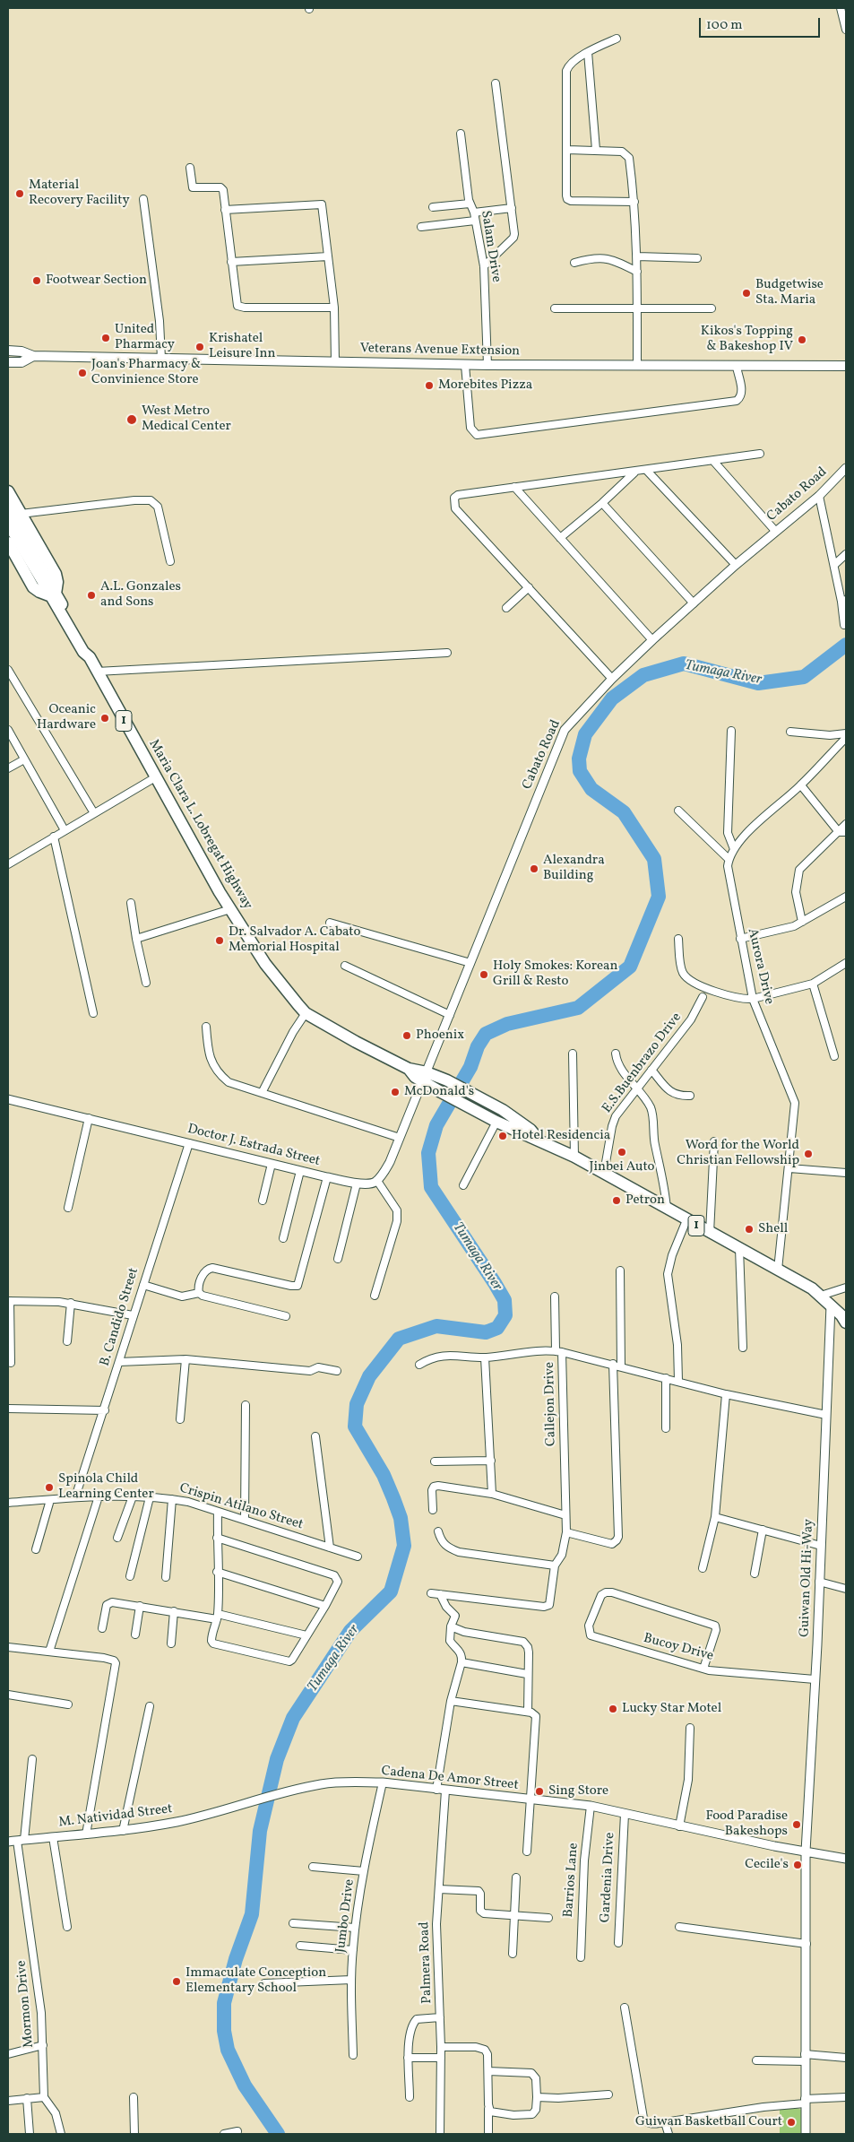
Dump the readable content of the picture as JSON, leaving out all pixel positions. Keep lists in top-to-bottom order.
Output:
{
  "streets": {
    "highway": ["1", "Maria Clara L. Lobregat Highway"],
    "main road": ["Veterans Avenue Extension"],
    "street": [
      "Salam Drive",
      "Cabato Road",
      "Aurora Drive",
      "E.S.Buenbrazo Drive",
      "Doctor J. Estrada Street",
      "B. Candido Street",
      "Callejon Drive",
      "Crispin Atilano Street",
      "Guiwan Old Hi-Way",
      "Bucoy Drive",
      "Cadena De Amor Street",
      "M. Natividad Street",
      "Gardenia Drive",
      "Barrios Lane",
      "Jumbo Drive",
      "Palmera Road",
      "Mormon Drive"
    ]
  },
  "crossings": [
    ["Salam Drive", "Veterans Avenue Extension"],
    ["Cabato Road", "Maria Clara L. Lobregat Highway"],
    ["Maria Clara L. Lobregat Highway", "Aurora Drive"],
    ["Maria Clara L. Lobregat Highway", "E.S.Buenbrazo Drive"],
    ["Maria Clara L. Lobregat Highway", "Guiwan Old Hi-Way"],
    ["Doctor J. Estrada Street", "B. Candido Street"],
    ["B. Candido Street", "Crispin Atilano Street"],
    ["Callejon Drive", "Guiwan Old Hi-Way"],
    ["Guiwan Old Hi-Way", "Bucoy Drive"],
    ["Guiwan Old Hi-Way", "Cadena De Amor Street"],
    ["Cadena De Amor Street", "M. Natividad Street"],
    ["Cadena De Amor Street", "Gardenia Drive"],
    ["Cadena De Amor Street", "Barrios Lane"],
    ["Cadena De Amor Street", "Jumbo Drive"],
    ["Cadena De Amor Street", "Palmera Road"],
    ["M. Natividad Street", "Mormon Drive"]
  ],
  "water": ["Tumaga River"],
  "places": [
    "Material Recovery Facility",
    "Footwear Section",
    "Budgetwise Sta. Maria",
    "United Pharmacy",
    "Kikos's Topping & Bakeshop IV",
    "Krishatel Leisure Inn",
    "Joan's Pharmacy & Convinience Store",
    "Morebites Pizza",
    "West Metro Medical Center",
    "A.L. Gonzales and Sons",
    "Oceanic Hardware",
    "Alexandra Building",
    "Dr. Salvador A. Cabato Memorial Hospital",
    "Holy Smokes: Korean Grill & Resto",
    "Phoenix",
    "McDonald's",
    "Hotel Residencia",
    "Jinbei Auto",
    "Word for the World Christian Fellowship",
    "Petron",
    "Shell",
    "Spinola Child Learning Center",
    "Lucky Star Motel",
    "Sing Store",
    "Food Paradise Bakeshops",
    "Cecile's",
    "Immaculate Conception Elementary School",
    "Guiwan Basketball Court"
  ],
  "scale_bar": "100 m"
}
